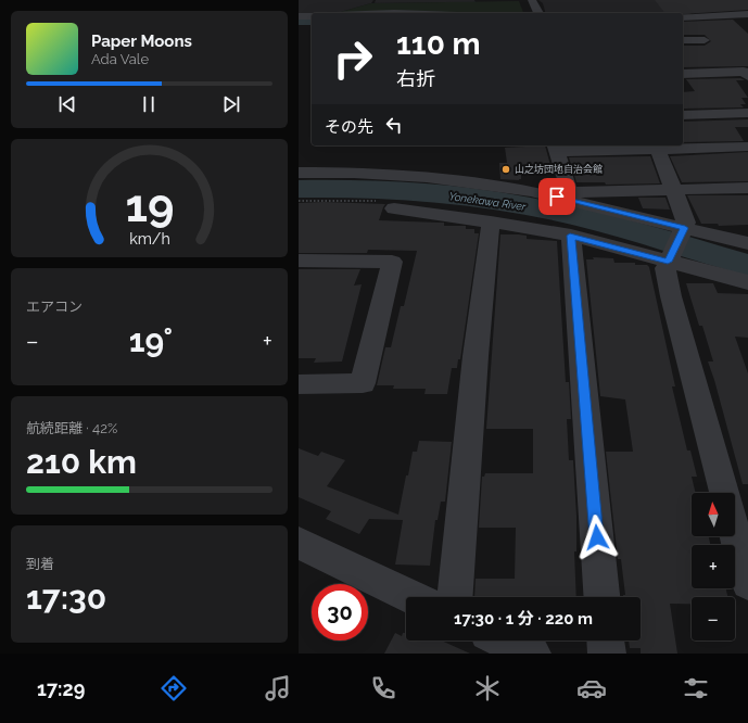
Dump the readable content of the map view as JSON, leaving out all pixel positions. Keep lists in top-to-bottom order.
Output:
{
  "water": ["Yonekawa River"],
  "places": ["山之坊団地自治会館"],
  "north": "top",
  "page": {
    "turn": ["110 m", "右折"],
    "song": ["Paper Moons", "Ada Vale"],
    "then": "その先",
    "tile": [
      "エアコン",
      ["航続距離 · 42%", "210 km"],
      ["到着", "17:30"]
    ],
    "heat": ["−", "19°", "+"],
    "map_buttons": ["+", "−"],
    "limit": "30",
    "trip": "17:30 · 1 分 · 220 m",
    "tabs": "17:29",
    "gauge": ["19", "km/h"]
  }
}
